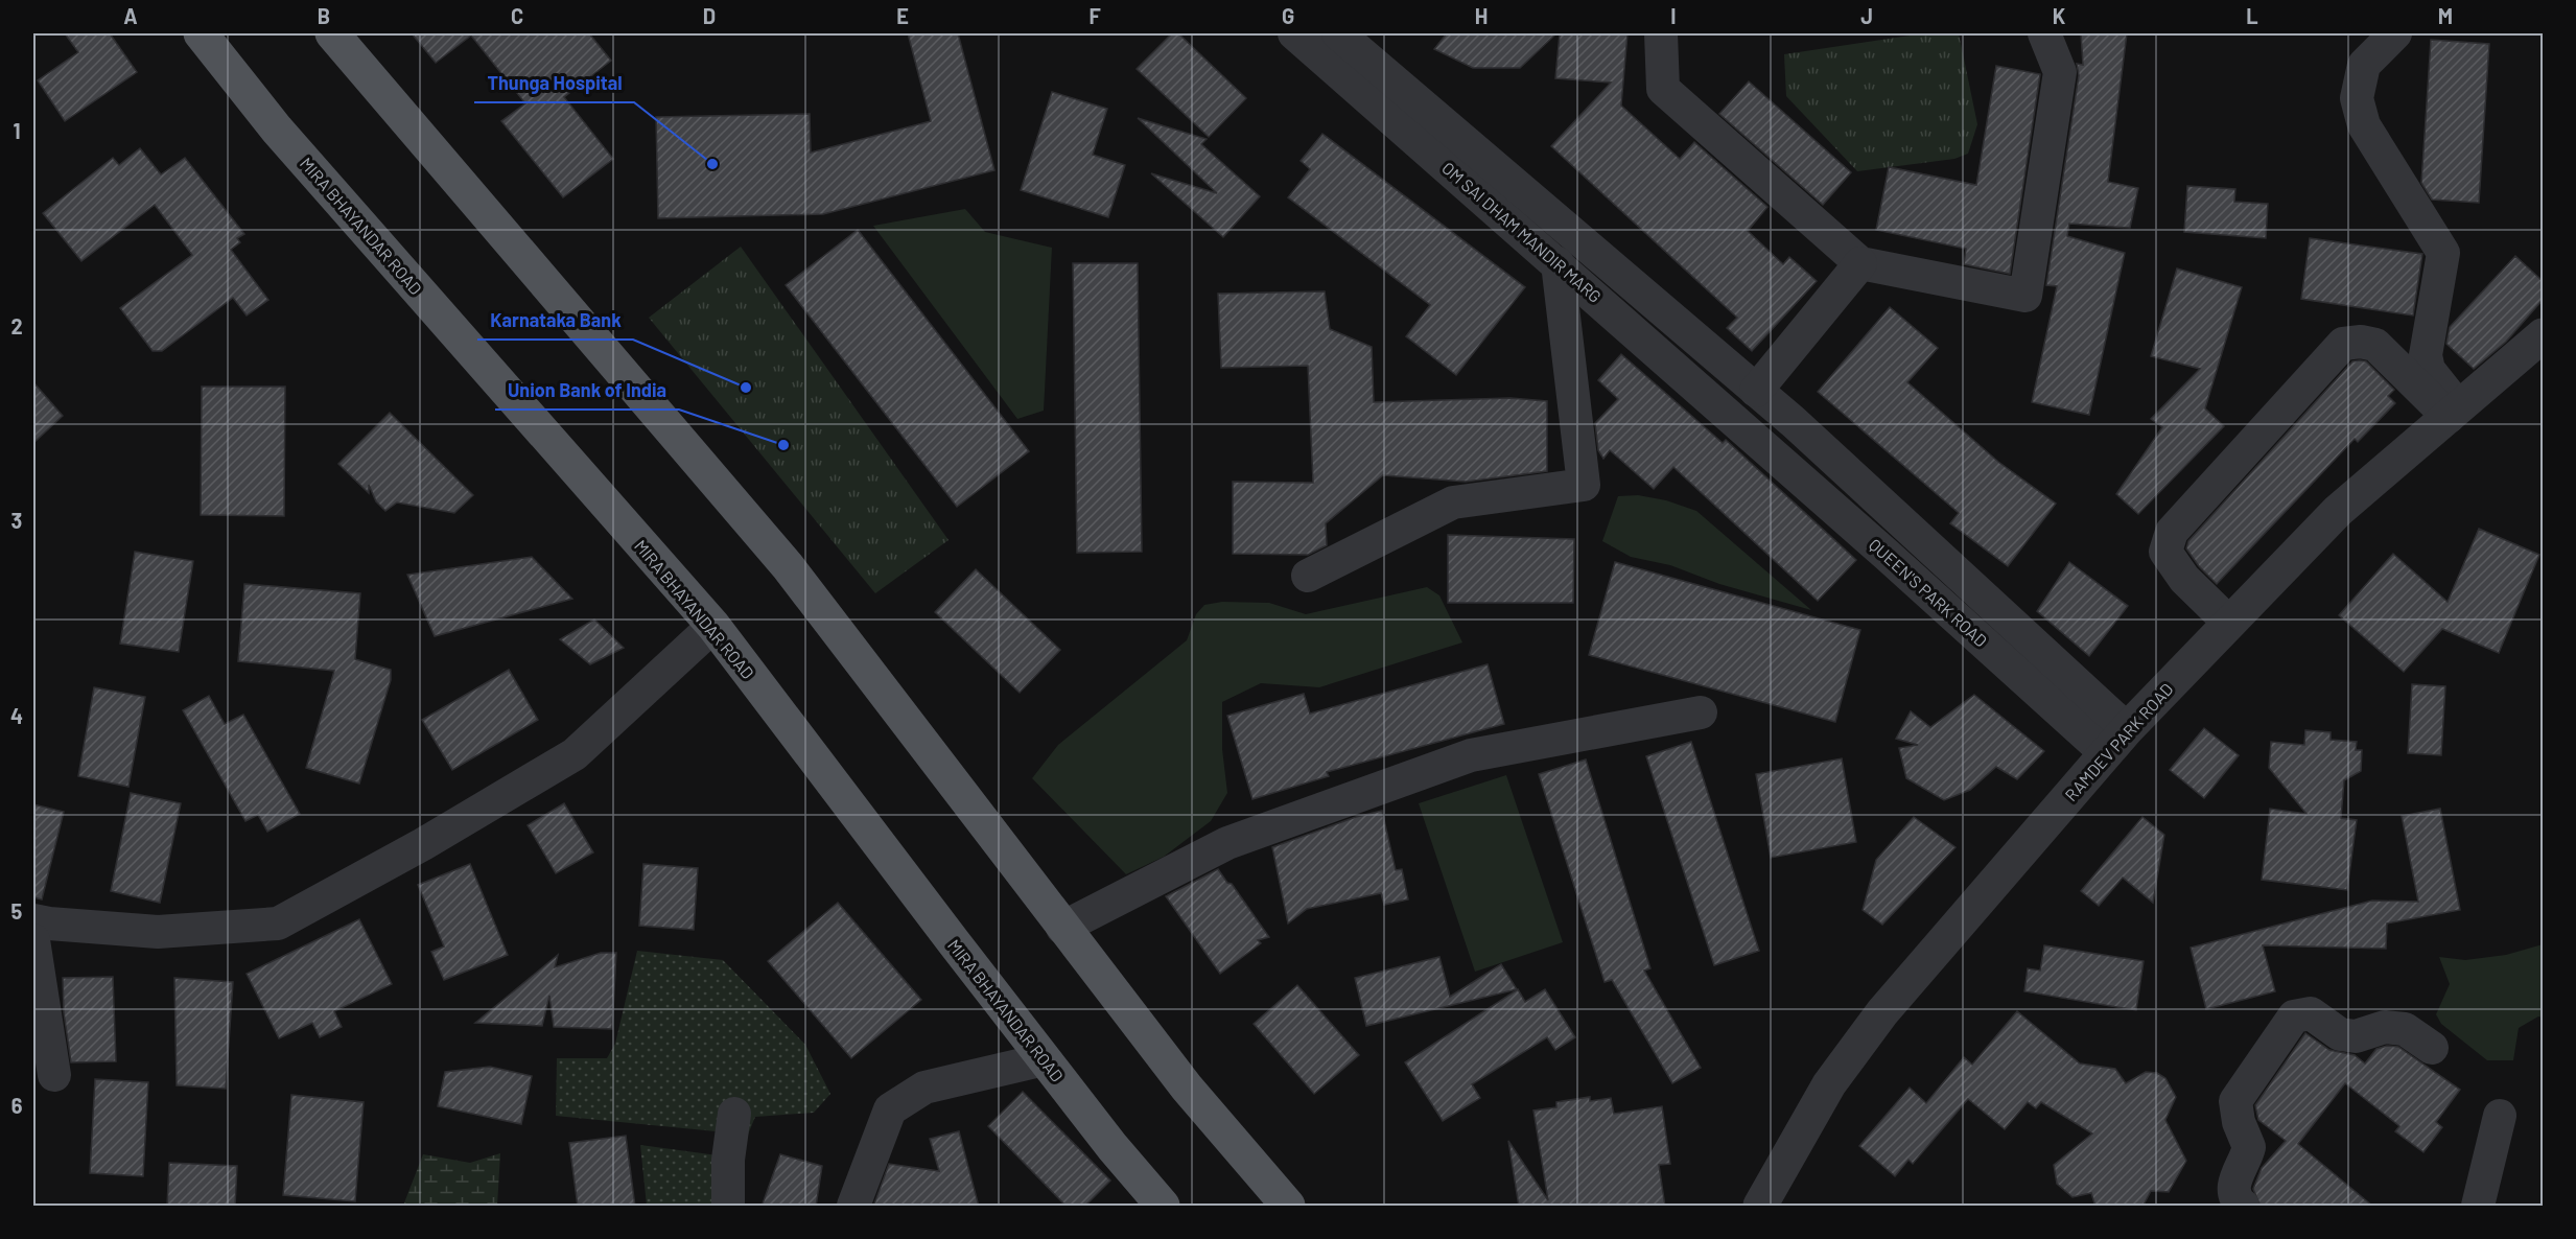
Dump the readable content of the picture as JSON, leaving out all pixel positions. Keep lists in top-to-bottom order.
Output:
{
  "streets": {
    "main road": ["MIRA BHAYANDAR ROAD"],
    "street": ["OM SAI DHAM MANDIR MARG", "QUEEN'S PARK ROAD", "RAMDEV PARK ROAD"]
  },
  "crossings": [
    ["OM SAI DHAM MANDIR MARG", "QUEEN'S PARK ROAD"],
    ["QUEEN'S PARK ROAD", "RAMDEV PARK ROAD"]
  ],
  "places": ["Thunga Hospital", "Karnataka Bank", "Union Bank of India"],
  "grid": {
    "columns": [
      "A",
      "B",
      "C",
      "D",
      "E",
      "F",
      "G",
      "H",
      "I",
      "J",
      "K",
      "L",
      "M"
    ],
    "rows": [
      "1",
      "2",
      "3",
      "4",
      "5",
      "6"
    ]
  }
}
